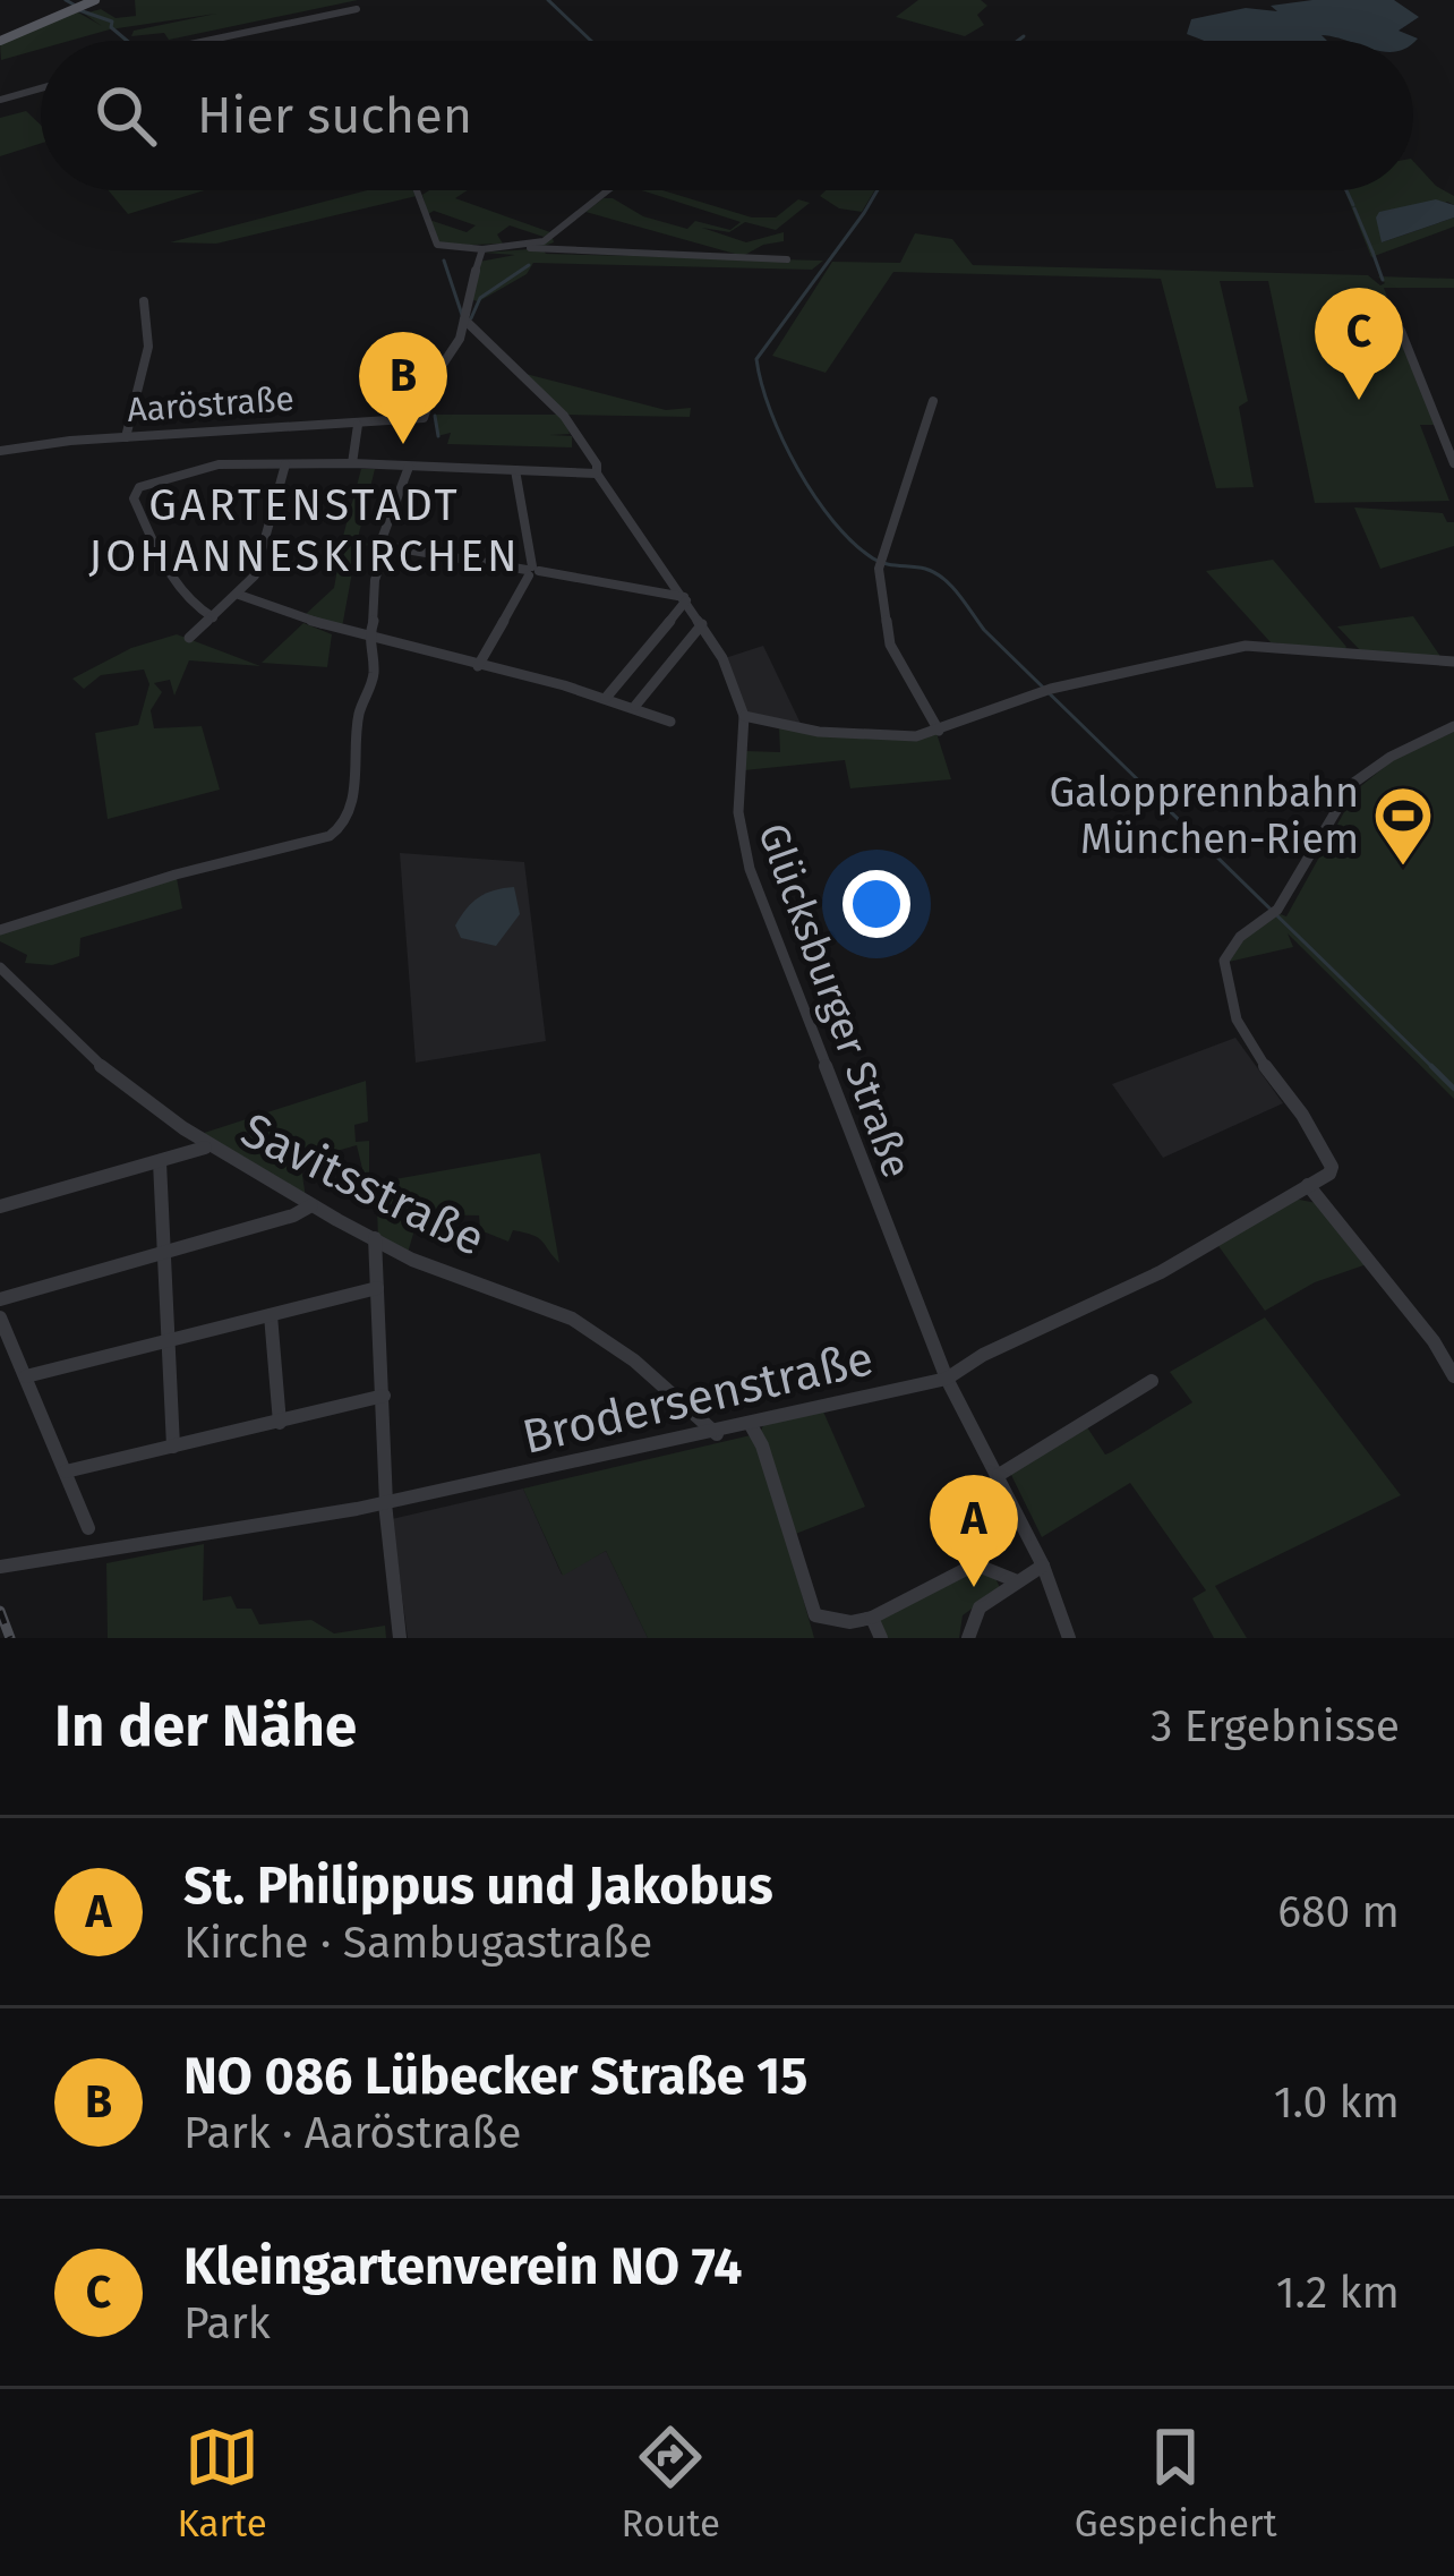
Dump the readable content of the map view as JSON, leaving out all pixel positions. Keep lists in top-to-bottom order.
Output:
{
  "streets": {
    "street": [
      "Aaröstraße",
      "Glücksburger Straße",
      "Savitsstraße",
      "Brodersenstraße"
    ]
  },
  "crossings": [
    ["Aaröstraße", "Glücksburger Straße"],
    ["Glücksburger Straße", "Brodersenstraße"],
    ["Savitsstraße", "Brodersenstraße"]
  ],
  "districts": ["GARTENSTADT JOHANNESKIRCHEN"],
  "places": {
    "sports": ["Galopprennbahn München-Riem"]
  },
  "page": {
    "search": "Hier suchen",
    "pins": ["C", "B", "A"],
    "heading": ["In der Nähe", "3 Ergebnisse"],
    "list": [
      {
        "mark": "A",
        "name": "St. Philippus und Jakobus",
        "note": "Kirche · Sambugastraße",
        "value": "680 m"
      },
      {
        "mark": "B",
        "name": "NO 086 Lübecker Straße 15",
        "note": "Park · Aaröstraße",
        "value": "1.0 km"
      },
      {
        "mark": "C",
        "name": "Kleingartenverein NO 74",
        "note": "Park",
        "value": "1.2 km"
      }
    ],
    "nav": ["Karte", "Route", "Gespeichert"]
  }
}
